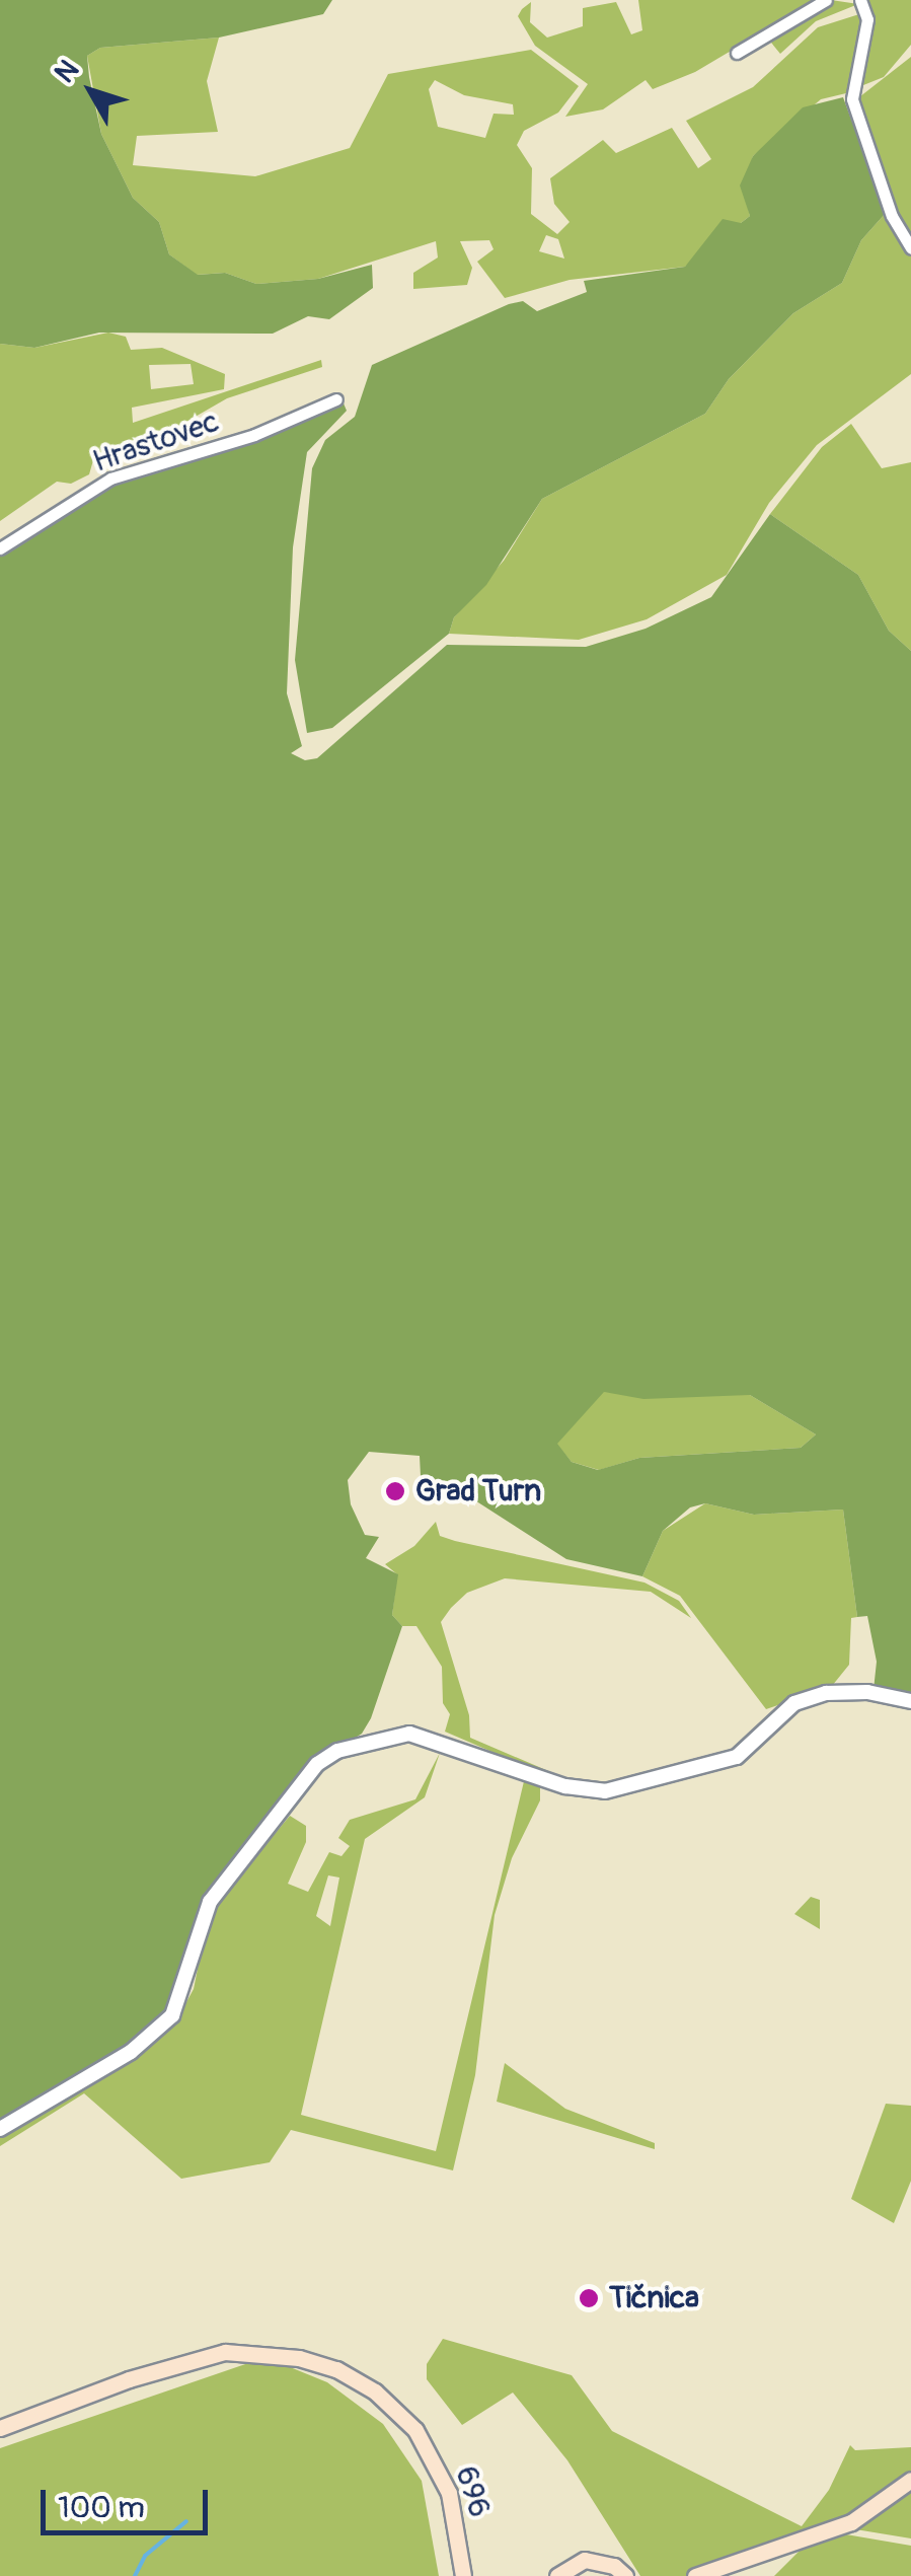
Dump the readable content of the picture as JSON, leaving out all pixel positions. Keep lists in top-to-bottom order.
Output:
{
  "streets": {
    "main road": ["696"],
    "street": ["Hrastovec"]
  },
  "places": ["Grad Turn", "Tičnica"],
  "scale_bar": "100 m",
  "north": "top left"
}
